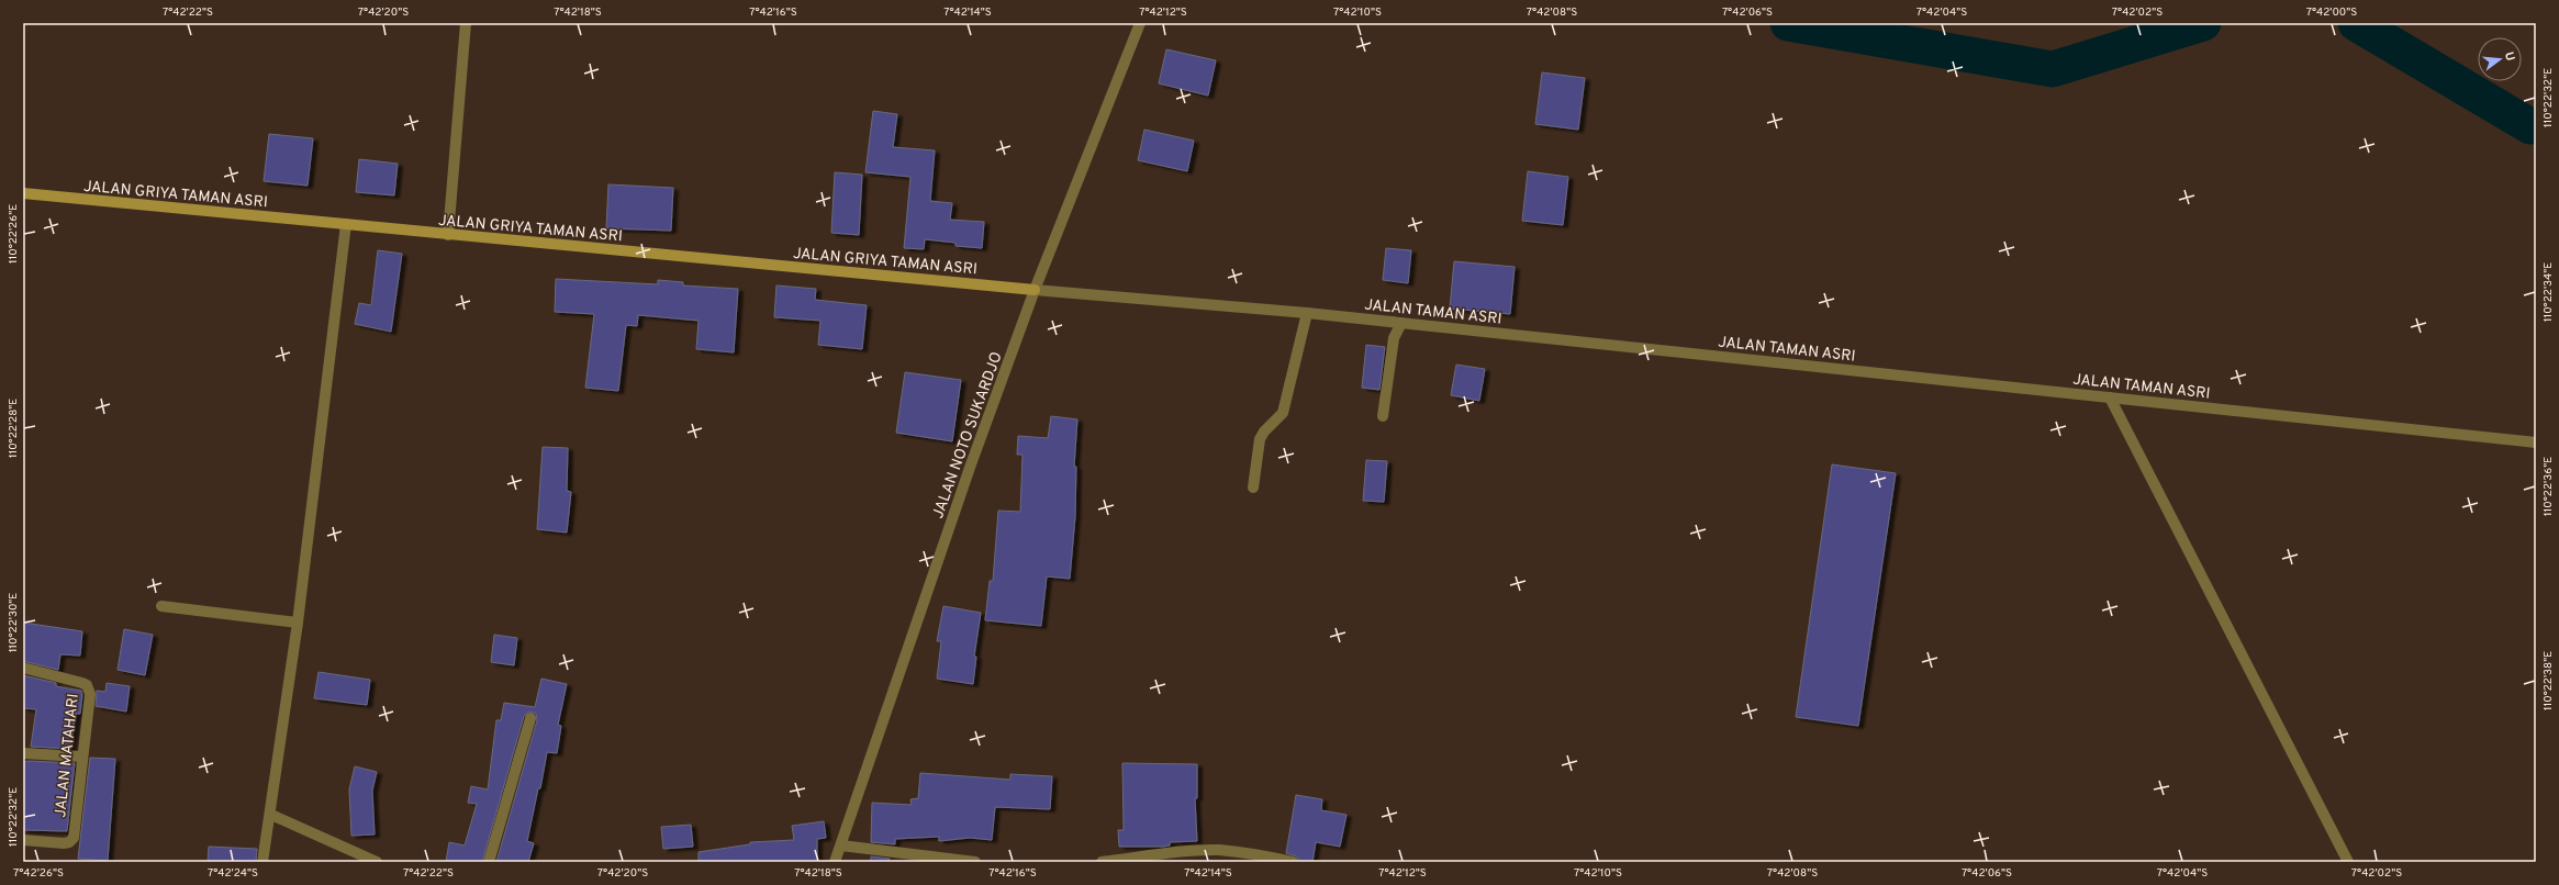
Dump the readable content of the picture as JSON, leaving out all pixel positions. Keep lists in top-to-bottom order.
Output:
{
  "streets": {
    "street": [
      "JALAN GRIYA TAMAN ASRI",
      "JALAN TAMAN ASRI",
      "JALAN NOTO SUKARDJO",
      "JALAN MATAHARI"
    ]
  },
  "crossings": [
    ["JALAN GRIYA TAMAN ASRI", "JALAN TAMAN ASRI"],
    ["JALAN GRIYA TAMAN ASRI", "JALAN NOTO SUKARDJO"],
    ["JALAN TAMAN ASRI", "JALAN NOTO SUKARDJO"]
  ],
  "north": "right",
  "coordinates": [
    "7°42'22\"S",
    "7°42'20\"S",
    "7°42'18\"S",
    "7°42'16\"S",
    "7°42'14\"S",
    "7°42'12\"S",
    "7°42'10\"S",
    "7°42'08\"S",
    "7°42'06\"S",
    "7°42'04\"S",
    "7°42'02\"S",
    "7°42'00\"S",
    "110°22'32\"E",
    "110°22'26\"E",
    "110°22'34\"E",
    "110°22'28\"E",
    "110°22'36\"E",
    "110°22'30\"E",
    "110°22'38\"E",
    "7°42'26\"S",
    "7°42'24\"S"
  ]
}
